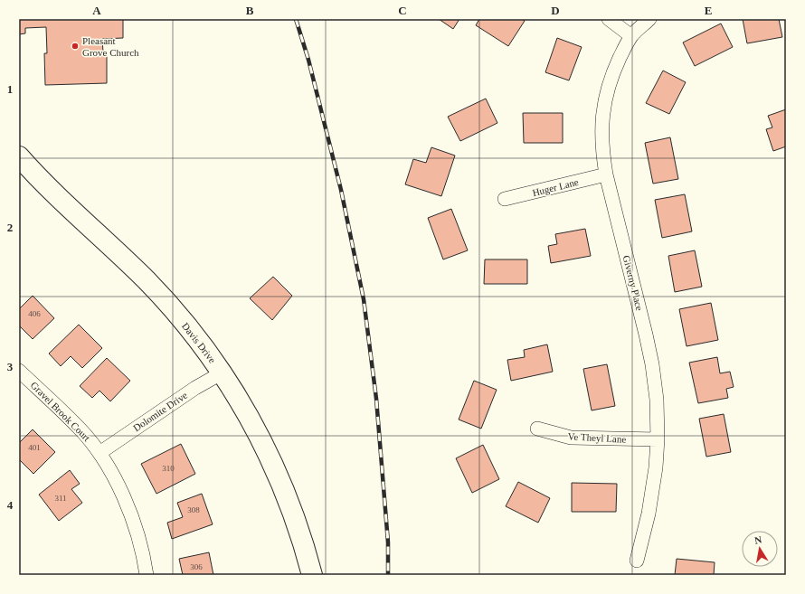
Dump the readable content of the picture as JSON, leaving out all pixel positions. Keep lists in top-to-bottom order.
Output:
{
  "streets": {
    "main road": ["Davis Drive"],
    "street": [
      "Huger Lane",
      "Giverny Place",
      "Gravel Brook Court",
      "Dolomite Drive",
      "Ve Theyl Lane"
    ]
  },
  "crossings": [
    ["Huger Lane", "Giverny Place"],
    ["Giverny Place", "Ve Theyl Lane"],
    ["Davis Drive", "Dolomite Drive"],
    ["Gravel Brook Court", "Dolomite Drive"]
  ],
  "places": ["Pleasant Grove Church"],
  "house_numbers": [
    "406",
    "401",
    "310",
    "311",
    "308",
    "306"
  ],
  "north": "top",
  "grid": {
    "columns": [
      "A",
      "B",
      "C",
      "D",
      "E"
    ],
    "rows": [
      "1",
      "2",
      "3",
      "4"
    ]
  }
}
